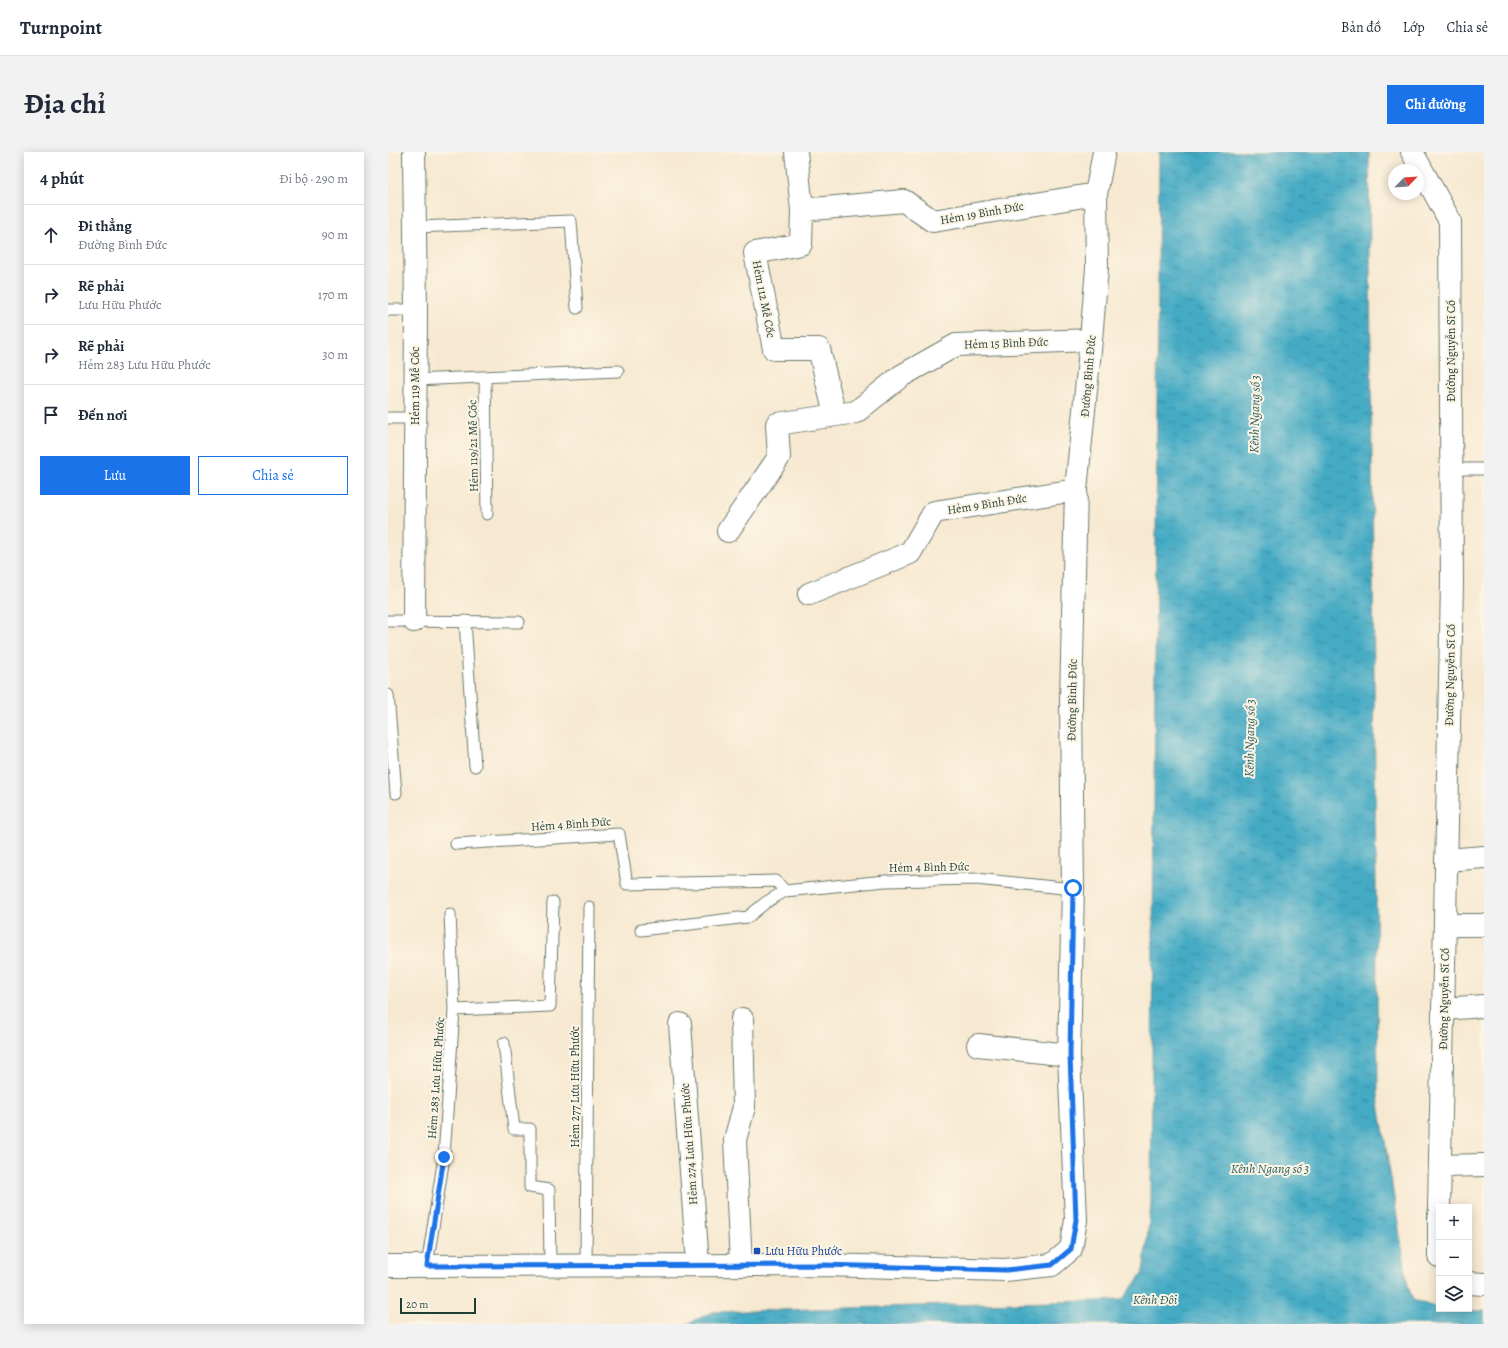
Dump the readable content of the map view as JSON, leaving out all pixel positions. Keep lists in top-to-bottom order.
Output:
{
  "streets": {
    "street": [
      "Hẻm 19 Bình Đức",
      "Hẻm 112 Mễ Cốc",
      "Hẻm 15 Bình Đức",
      "Đường Nguyễn Sĩ Cố",
      "Đường Bình Đức",
      "Hẻm 119 Mễ Cốc",
      "Hẻm 9 Bình Đức",
      "Hẻm 274 Lưu Hữu Phước"
    ],
    "lane": [
      "Hẻm 119/21 Mễ Cốc",
      "Hẻm 4 Bình Đức",
      "Hẻm 283 Lưu Hữu Phước",
      "Hẻm 277 Lưu Hữu Phước"
    ]
  },
  "crossings": [
    ["Hẻm 19 Bình Đức", "Hẻm 112 Mễ Cốc"],
    ["Hẻm 19 Bình Đức", "Đường Bình Đức"],
    ["Hẻm 112 Mễ Cốc", "Hẻm 15 Bình Đức"],
    ["Hẻm 15 Bình Đức", "Đường Bình Đức"],
    ["Đường Bình Đức", "Hẻm 9 Bình Đức"],
    ["Đường Bình Đức", "Hẻm 4 Bình Đức"]
  ],
  "water": ["Kênh Ngang số 3", "Kênh Đôi"],
  "places": {
    "transit": ["Lưu Hữu Phước"]
  },
  "scale_bar": "20 m",
  "north": "top right",
  "page": {
    "header": "Turnpoint",
    "nav": ["Bản đồ", "Lớp", "Chia sẻ"],
    "title": "Địa chỉ",
    "buttons": [
      "Chỉ đường",
      ["Lưu", "Chia sẻ"]
    ],
    "heading": ["4 phút", "Đi bộ · 290 m"],
    "list": [
      ["Đi thẳng", "Đường Bình Đức", "90 m"],
      ["Rẽ phải", "Lưu Hữu Phước", "170 m"],
      ["Rẽ phải", "Hẻm 283 Lưu Hữu Phước", "30 m"],
      "Đến nơi"
    ],
    "map_buttons": ["+", "−"],
    "scale": "20 m"
  }
}
